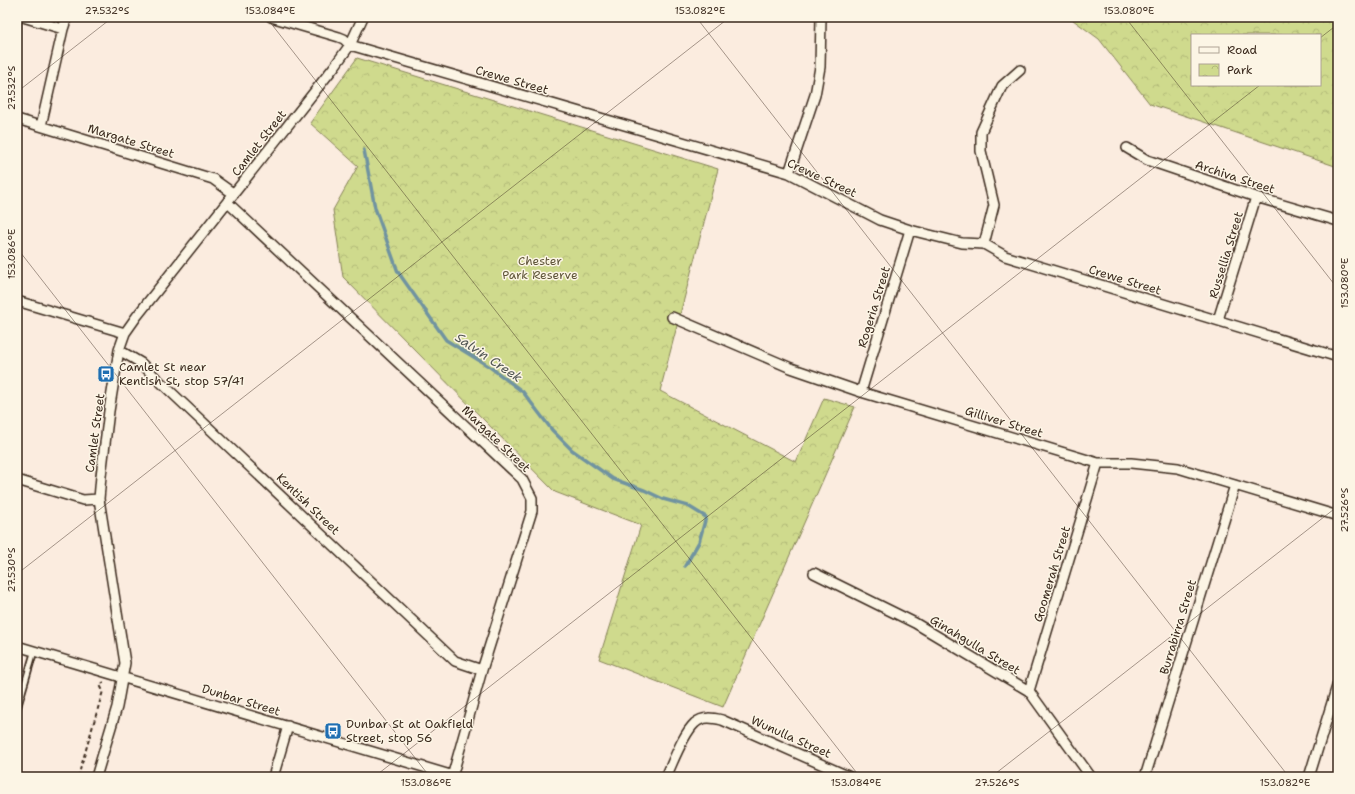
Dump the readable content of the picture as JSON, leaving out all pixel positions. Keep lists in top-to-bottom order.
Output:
{
  "streets": {
    "street": [
      "Crewe Street",
      "Margate Street",
      "Camlet Street",
      "Archiva Street",
      "Russellia Street",
      "Rogeria Street",
      "Gilliver Street",
      "Kentish Street",
      "Goomerah Street",
      "Burrabirra Street",
      "Ginahgulla Street",
      "Dunbar Street",
      "Wunulla Street"
    ]
  },
  "crossings": [
    ["Crewe Street", "Camlet Street"],
    ["Crewe Street", "Russellia Street"],
    ["Crewe Street", "Rogeria Street"],
    ["Margate Street", "Camlet Street"],
    ["Margate Street", "Kentish Street"],
    ["Margate Street", "Dunbar Street"],
    ["Camlet Street", "Kentish Street"],
    ["Camlet Street", "Dunbar Street"],
    ["Archiva Street", "Russellia Street"],
    ["Rogeria Street", "Gilliver Street"],
    ["Gilliver Street", "Goomerah Street"],
    ["Gilliver Street", "Burrabirra Street"],
    ["Goomerah Street", "Ginahgulla Street"]
  ],
  "water": ["Salvin Creek"],
  "parks": ["Chester Park Reserve"],
  "places": {
    "bus stop": ["Camlet St near Kentish St, stop 57/41", "Dunbar St at Oakfield Street, stop 56"]
  },
  "legend": ["Road", "Park"],
  "coordinates": [
    "27.532°S",
    "153.084°E",
    "153.082°E",
    "153.080°E",
    "153.086°E",
    "27.526°S",
    "27.530°S"
  ]
}
